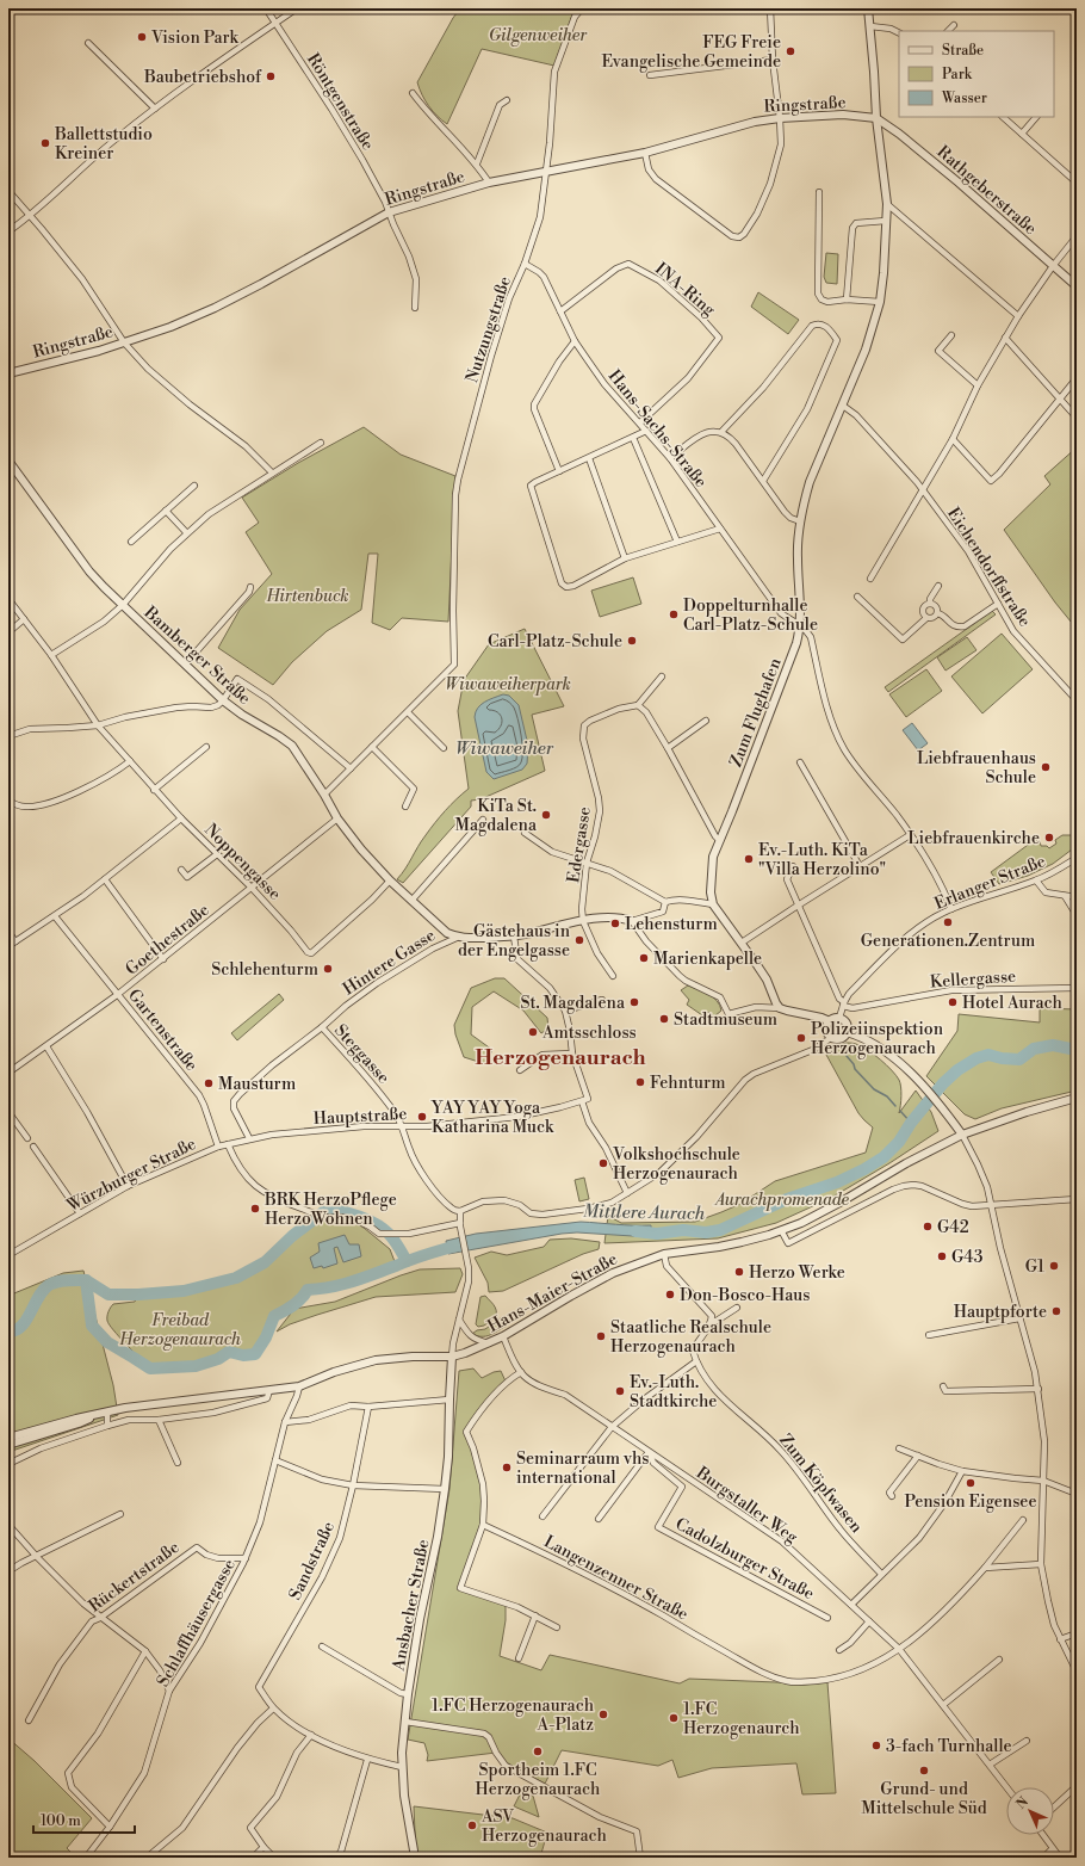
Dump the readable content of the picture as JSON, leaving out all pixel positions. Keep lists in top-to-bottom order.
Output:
{
  "streets": {
    "street": [
      "Röntgenstraße",
      "Ringstraße",
      "Rathgeberstraße",
      "INA-Ring",
      "Nutzungstraße",
      "Hans-Sachs-Straße",
      "Eichendorffstraße",
      "Bamberger Straße",
      "Zum Flughafen",
      "Edergasse",
      "Noppengasse",
      "Erlanger Straße",
      "Goethestraße",
      "Hintere Gasse",
      "Kellergasse",
      "Gartenstraße",
      "Steggasse",
      "Hauptstraße",
      "Würzburger Straße",
      "Hans-Maier-Straße",
      "Zum Köpfwasen",
      "Burgstaller Weg",
      "Cadolzburger Straße",
      "Sandstraße",
      "Rückertstraße",
      "Langenzenner Straße",
      "Ansbacher Straße",
      "Schlaffhäusergasse"
    ]
  },
  "crossings": [
    ["Röntgenstraße", "Ringstraße"],
    ["Ringstraße", "Rathgeberstraße"],
    ["Ringstraße", "Nutzungstraße"],
    ["Ringstraße", "Zum Flughafen"],
    ["Rathgeberstraße", "Zum Flughafen"],
    ["INA-Ring", "Hans-Sachs-Straße"],
    ["Nutzungstraße", "Hans-Sachs-Straße"],
    ["Hans-Sachs-Straße", "Zum Flughafen"],
    ["Eichendorffstraße", "Zum Flughafen"],
    ["Bamberger Straße", "Noppengasse"],
    ["Bamberger Straße", "Goethestraße"],
    ["Bamberger Straße", "Hintere Gasse"],
    ["Edergasse", "Hintere Gasse"],
    ["Noppengasse", "Goethestraße"],
    ["Erlanger Straße", "Kellergasse"],
    ["Goethestraße", "Gartenstraße"],
    ["Hintere Gasse", "Steggasse"],
    ["Hintere Gasse", "Würzburger Straße"],
    ["Gartenstraße", "Würzburger Straße"],
    ["Steggasse", "Hauptstraße"],
    ["Hauptstraße", "Würzburger Straße"],
    ["Hans-Maier-Straße", "Burgstaller Weg"],
    ["Hans-Maier-Straße", "Ansbacher Straße"],
    ["Hans-Maier-Straße", "Schlaffhäusergasse"],
    ["Burgstaller Weg", "Cadolzburger Straße"],
    ["Burgstaller Weg", "Langenzenner Straße"],
    ["Rückertstraße", "Schlaffhäusergasse"]
  ],
  "districts": ["Herzogenaurach"],
  "water": ["Wiwaweiher", "Mittlere Aurach"],
  "parks": [
    "Gilgenweiher",
    "Hirtenbuck",
    "Wiwaweiherpark",
    "Aurachpromenade",
    "Freibad Herzogenaurach"
  ],
  "places": [
    "Vision Park",
    "FEG Freie Evangelische Gemeinde",
    "Baubetriebshof",
    "Ballettstudio Kreiner",
    "Doppelturnhalle Carl-Platz-Schule",
    "Carl-Platz-Schule",
    "Liebfrauenhaus Schule",
    "KiTa St. Magdalena",
    "Liebfrauenkirche",
    "Ev.-Luth. KiTa \"Villa Herzolino\"",
    "Generationen.Zentrum",
    "Lehensturm",
    "Gästehaus in der Engelgasse",
    "Marienkapelle",
    "Schlehenturm",
    "St. Magdalena",
    "Hotel Aurach",
    "Stadtmuseum",
    "Amtsschloss",
    "Polizeiinspektion Herzogenaurach",
    "Fehnturm",
    "Mausturm",
    "YAY YAY Yoga Katharina Muck",
    "Volkshochschule Herzogenaurach",
    "BRK HerzoPflege HerzoWohnen",
    "G42",
    "G43",
    "G1",
    "Herzo Werke",
    "Don-Bosco-Haus",
    "Hauptpforte",
    "Staatliche Realschule Herzogenaurach",
    "Ev.-Luth. Stadtkirche",
    "Seminarraum vhs international",
    "Pension Eigensee",
    "1.FC Herzogenaurach A-Platz",
    "1.FC Herzogenaurch",
    "3-fach Turnhalle",
    "Sportheim 1.FC Herzogenaurach",
    "Grund- und Mittelschule Süd",
    "ASV Herzogenaurach"
  ],
  "legend": ["Straße", "Park", "Wasser"],
  "scale_bar": "100 m",
  "north": "top left"
}
